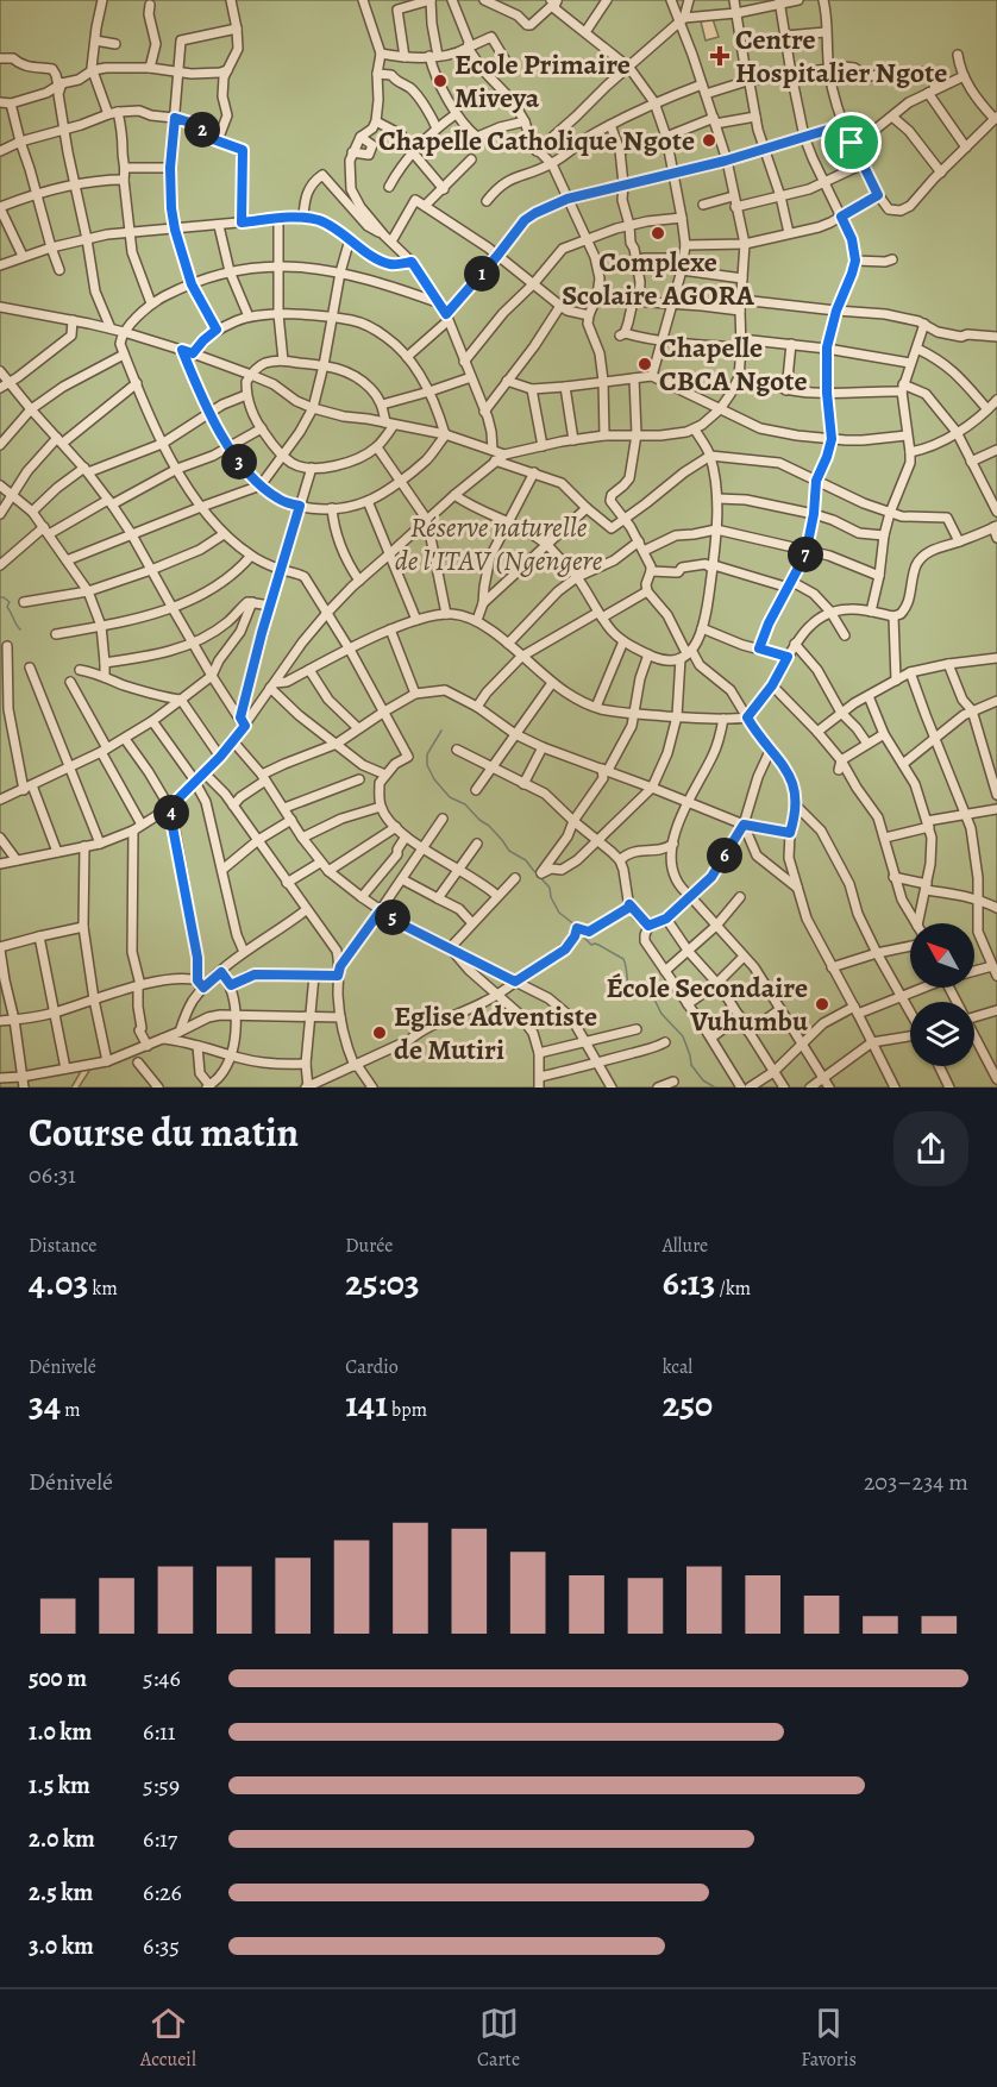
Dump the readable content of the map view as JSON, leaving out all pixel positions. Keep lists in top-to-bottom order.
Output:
{
  "parks": ["Réserve naturelle de l'ITAV (Ngengere"],
  "places": {
    "health": ["Centre Hospitalier Ngote"],
    "other": [
      "Ecole Primaire Miveya",
      "Chapelle Catholique Ngote",
      "Complexe Scolaire AGORA",
      "Chapelle CBCA Ngote",
      "École Secondaire Vuhumbu",
      "Eglise Adventiste de Mutiri"
    ]
  },
  "north": "top left",
  "page": {
    "pins": [
      "2",
      "1",
      "3",
      "7",
      "4",
      "6",
      "5"
    ],
    "heading": ["Course du matin", "06:31"],
    "stats": [
      ["Distance", "4.03 km"],
      ["Durée", "25:03"],
      ["Allure", "6:13 /km"],
      ["Dénivelé", "34 m"],
      ["Cardio", "141 bpm"],
      ["kcal", "250"]
    ],
    "chart": ["Dénivelé", "203–234 m"],
    "list": [
      {
        "name": "500 m",
        "note": "5:46"
      },
      {
        "name": "1.0 km",
        "note": "6:11"
      },
      {
        "name": "1.5 km",
        "note": "5:59"
      },
      {
        "name": "2.0 km",
        "note": "6:17"
      },
      {
        "name": "2.5 km",
        "note": "6:26"
      },
      {
        "name": "3.0 km",
        "note": "6:35"
      }
    ],
    "tabs": ["Accueil", "Carte", "Favoris"]
  }
}
